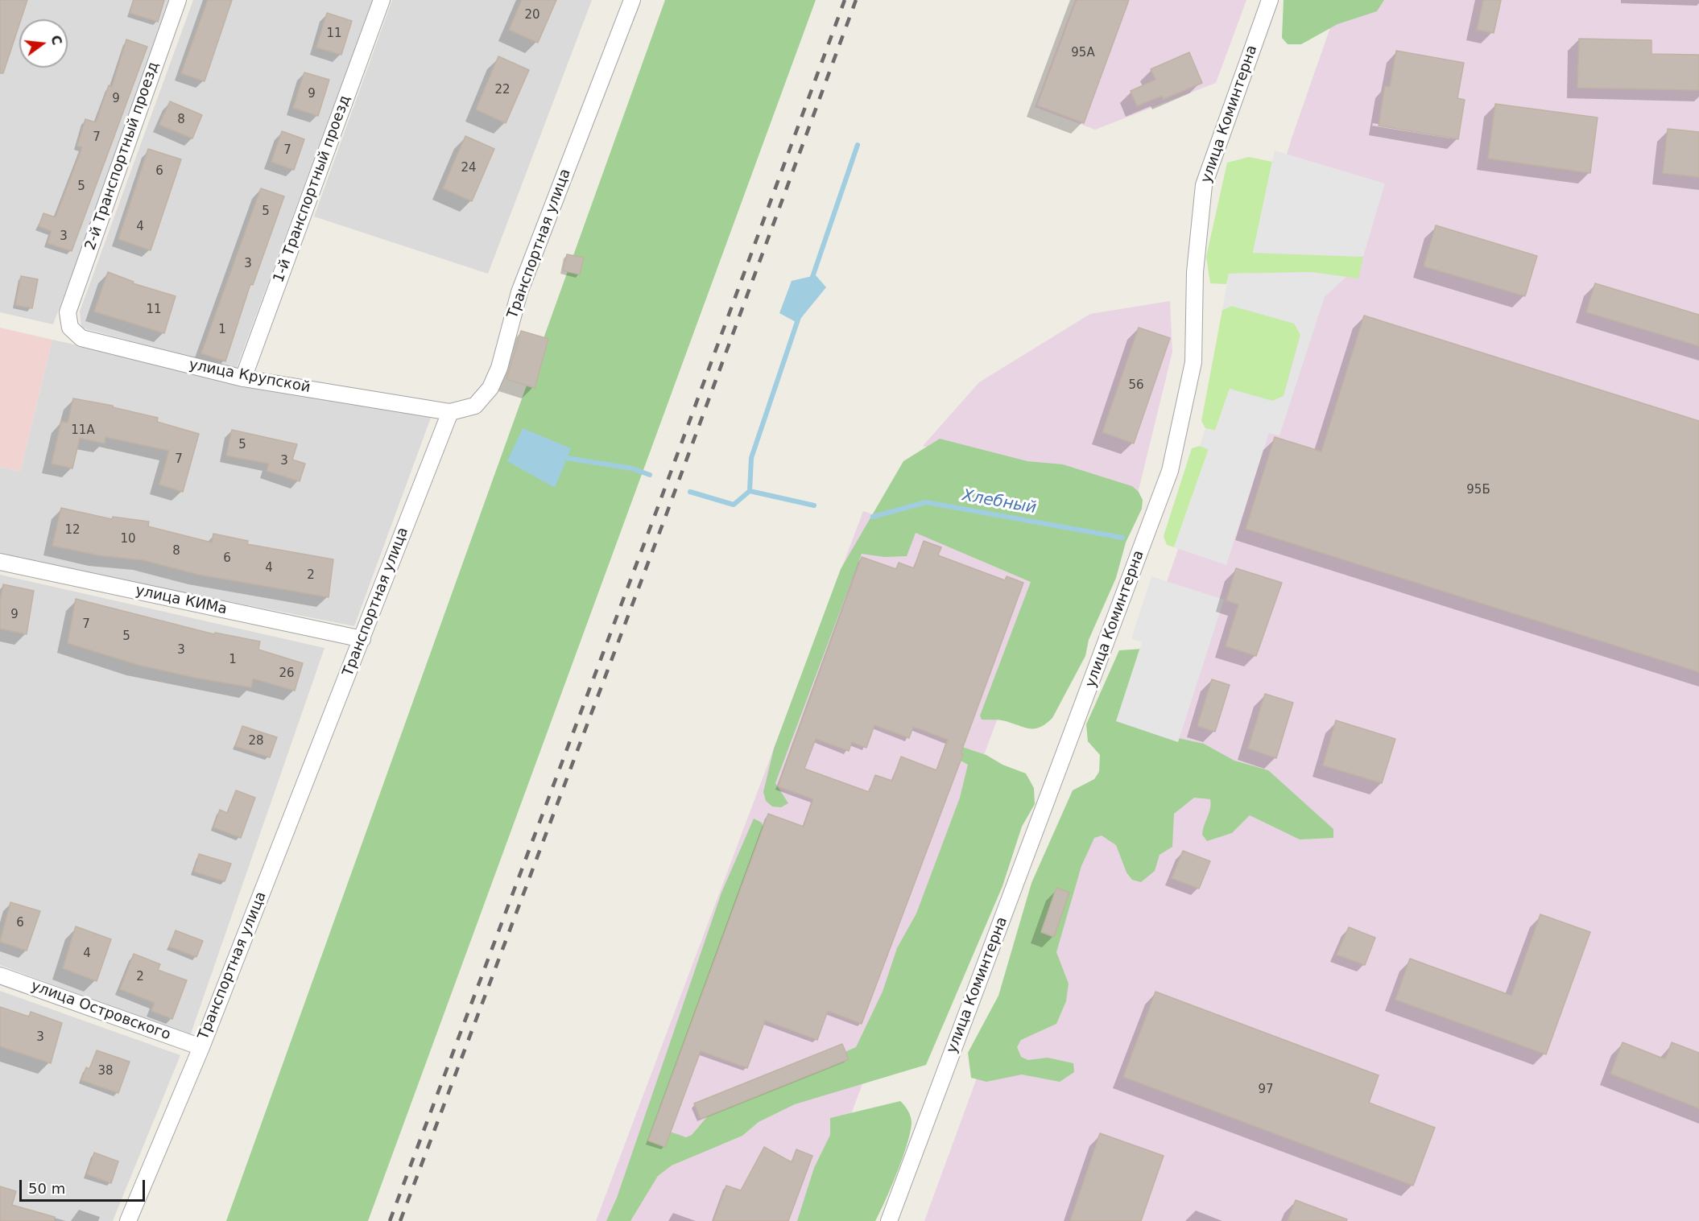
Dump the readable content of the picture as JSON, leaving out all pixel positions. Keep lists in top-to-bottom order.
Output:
{
  "streets": {
    "street": [
      "улица Коминтерна",
      "2-й Транспортный проезд",
      "1-й Транспортный проезд",
      "Транспортная улица",
      "улица Крупской",
      "улица КИМа",
      "улица Островского"
    ]
  },
  "crossings": [
    ["2-й Транспортный проезд", "улица Крупской"],
    ["1-й Транспортный проезд", "улица Крупской"],
    ["Транспортная улица", "улица Крупской"],
    ["Транспортная улица", "улица КИМа"],
    ["Транспортная улица", "улица Островского"]
  ],
  "water": ["Хлебный"],
  "house_numbers": [
    "20",
    "11",
    "95А",
    "22",
    "9",
    "9",
    "8",
    "7",
    "7",
    "24",
    "6",
    "5",
    "5",
    "4",
    "3",
    "3",
    "11",
    "1",
    "56",
    "11А",
    "5",
    "7",
    "3",
    "95Б",
    "12",
    "10",
    "8",
    "6",
    "4",
    "2",
    "9",
    "7",
    "5",
    "3",
    "1",
    "26",
    "28",
    "6",
    "4",
    "2",
    "3",
    "38",
    "97"
  ],
  "scale_bar": "50 m",
  "north": "right"
}
